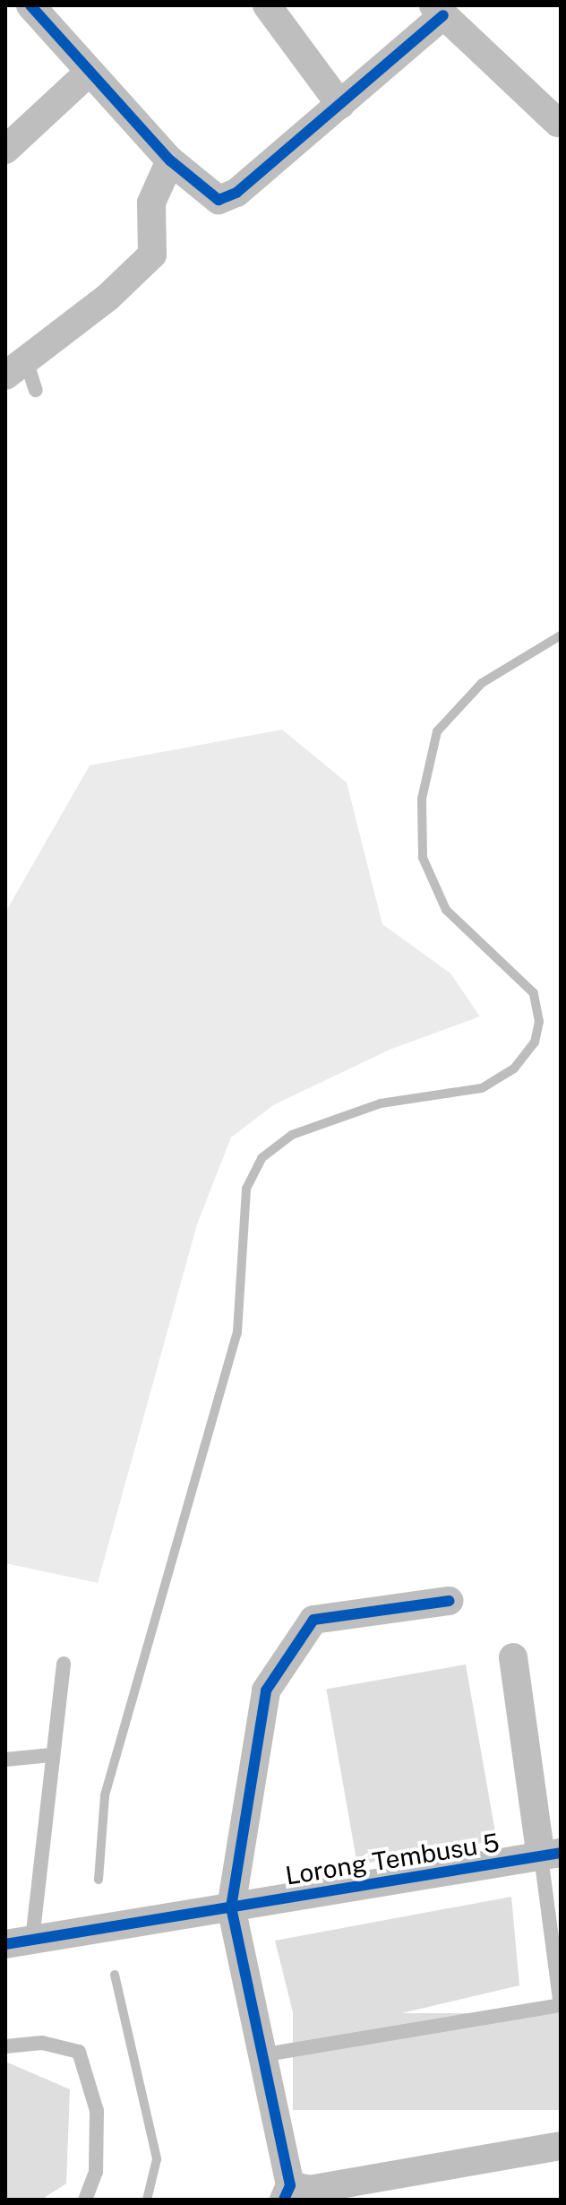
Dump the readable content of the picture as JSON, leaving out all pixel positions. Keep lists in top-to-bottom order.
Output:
{
  "streets": {
    "street": ["Lorong Tembusu 5"]
  }
}
